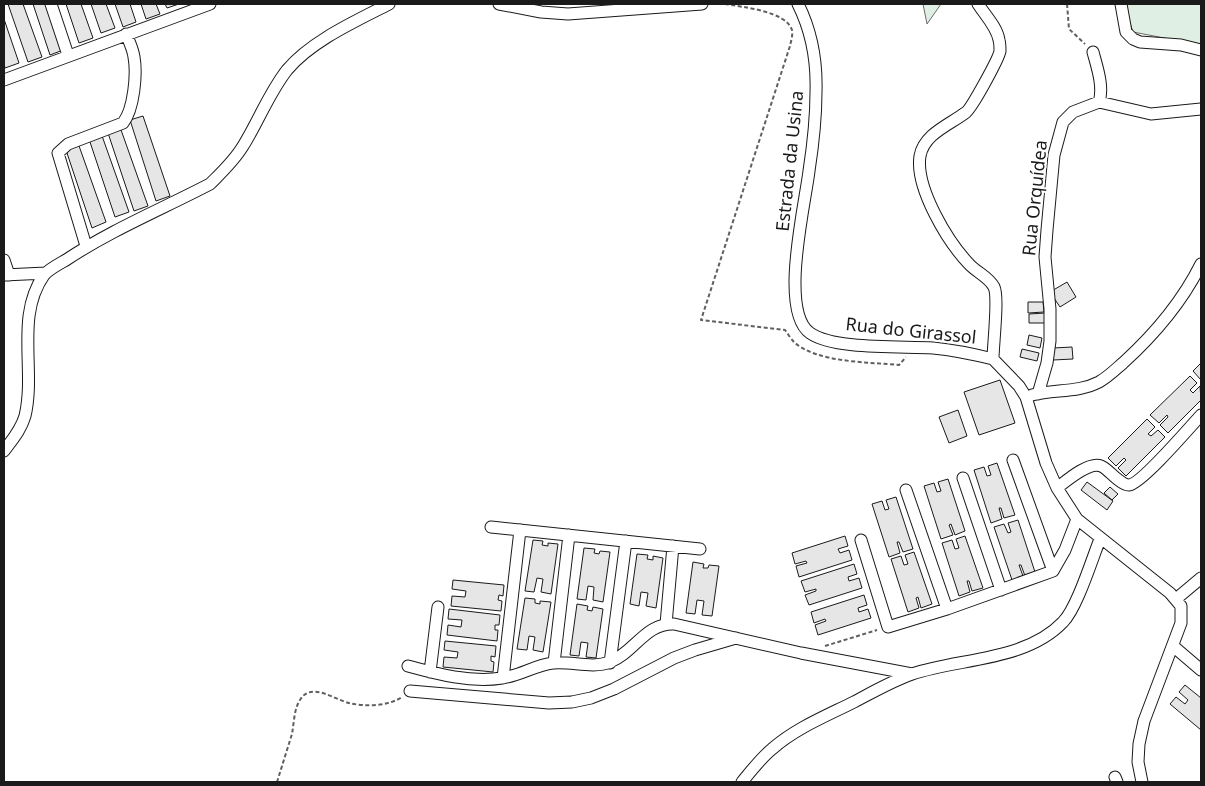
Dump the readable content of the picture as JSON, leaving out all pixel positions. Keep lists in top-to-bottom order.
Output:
{
  "streets": {
    "street": ["Estrada da Usina", "Rua Orquídea", "Rua do Girassol"]
  },
  "crossings": [
    ["Estrada da Usina", "Rua do Girassol"]
  ]
}
